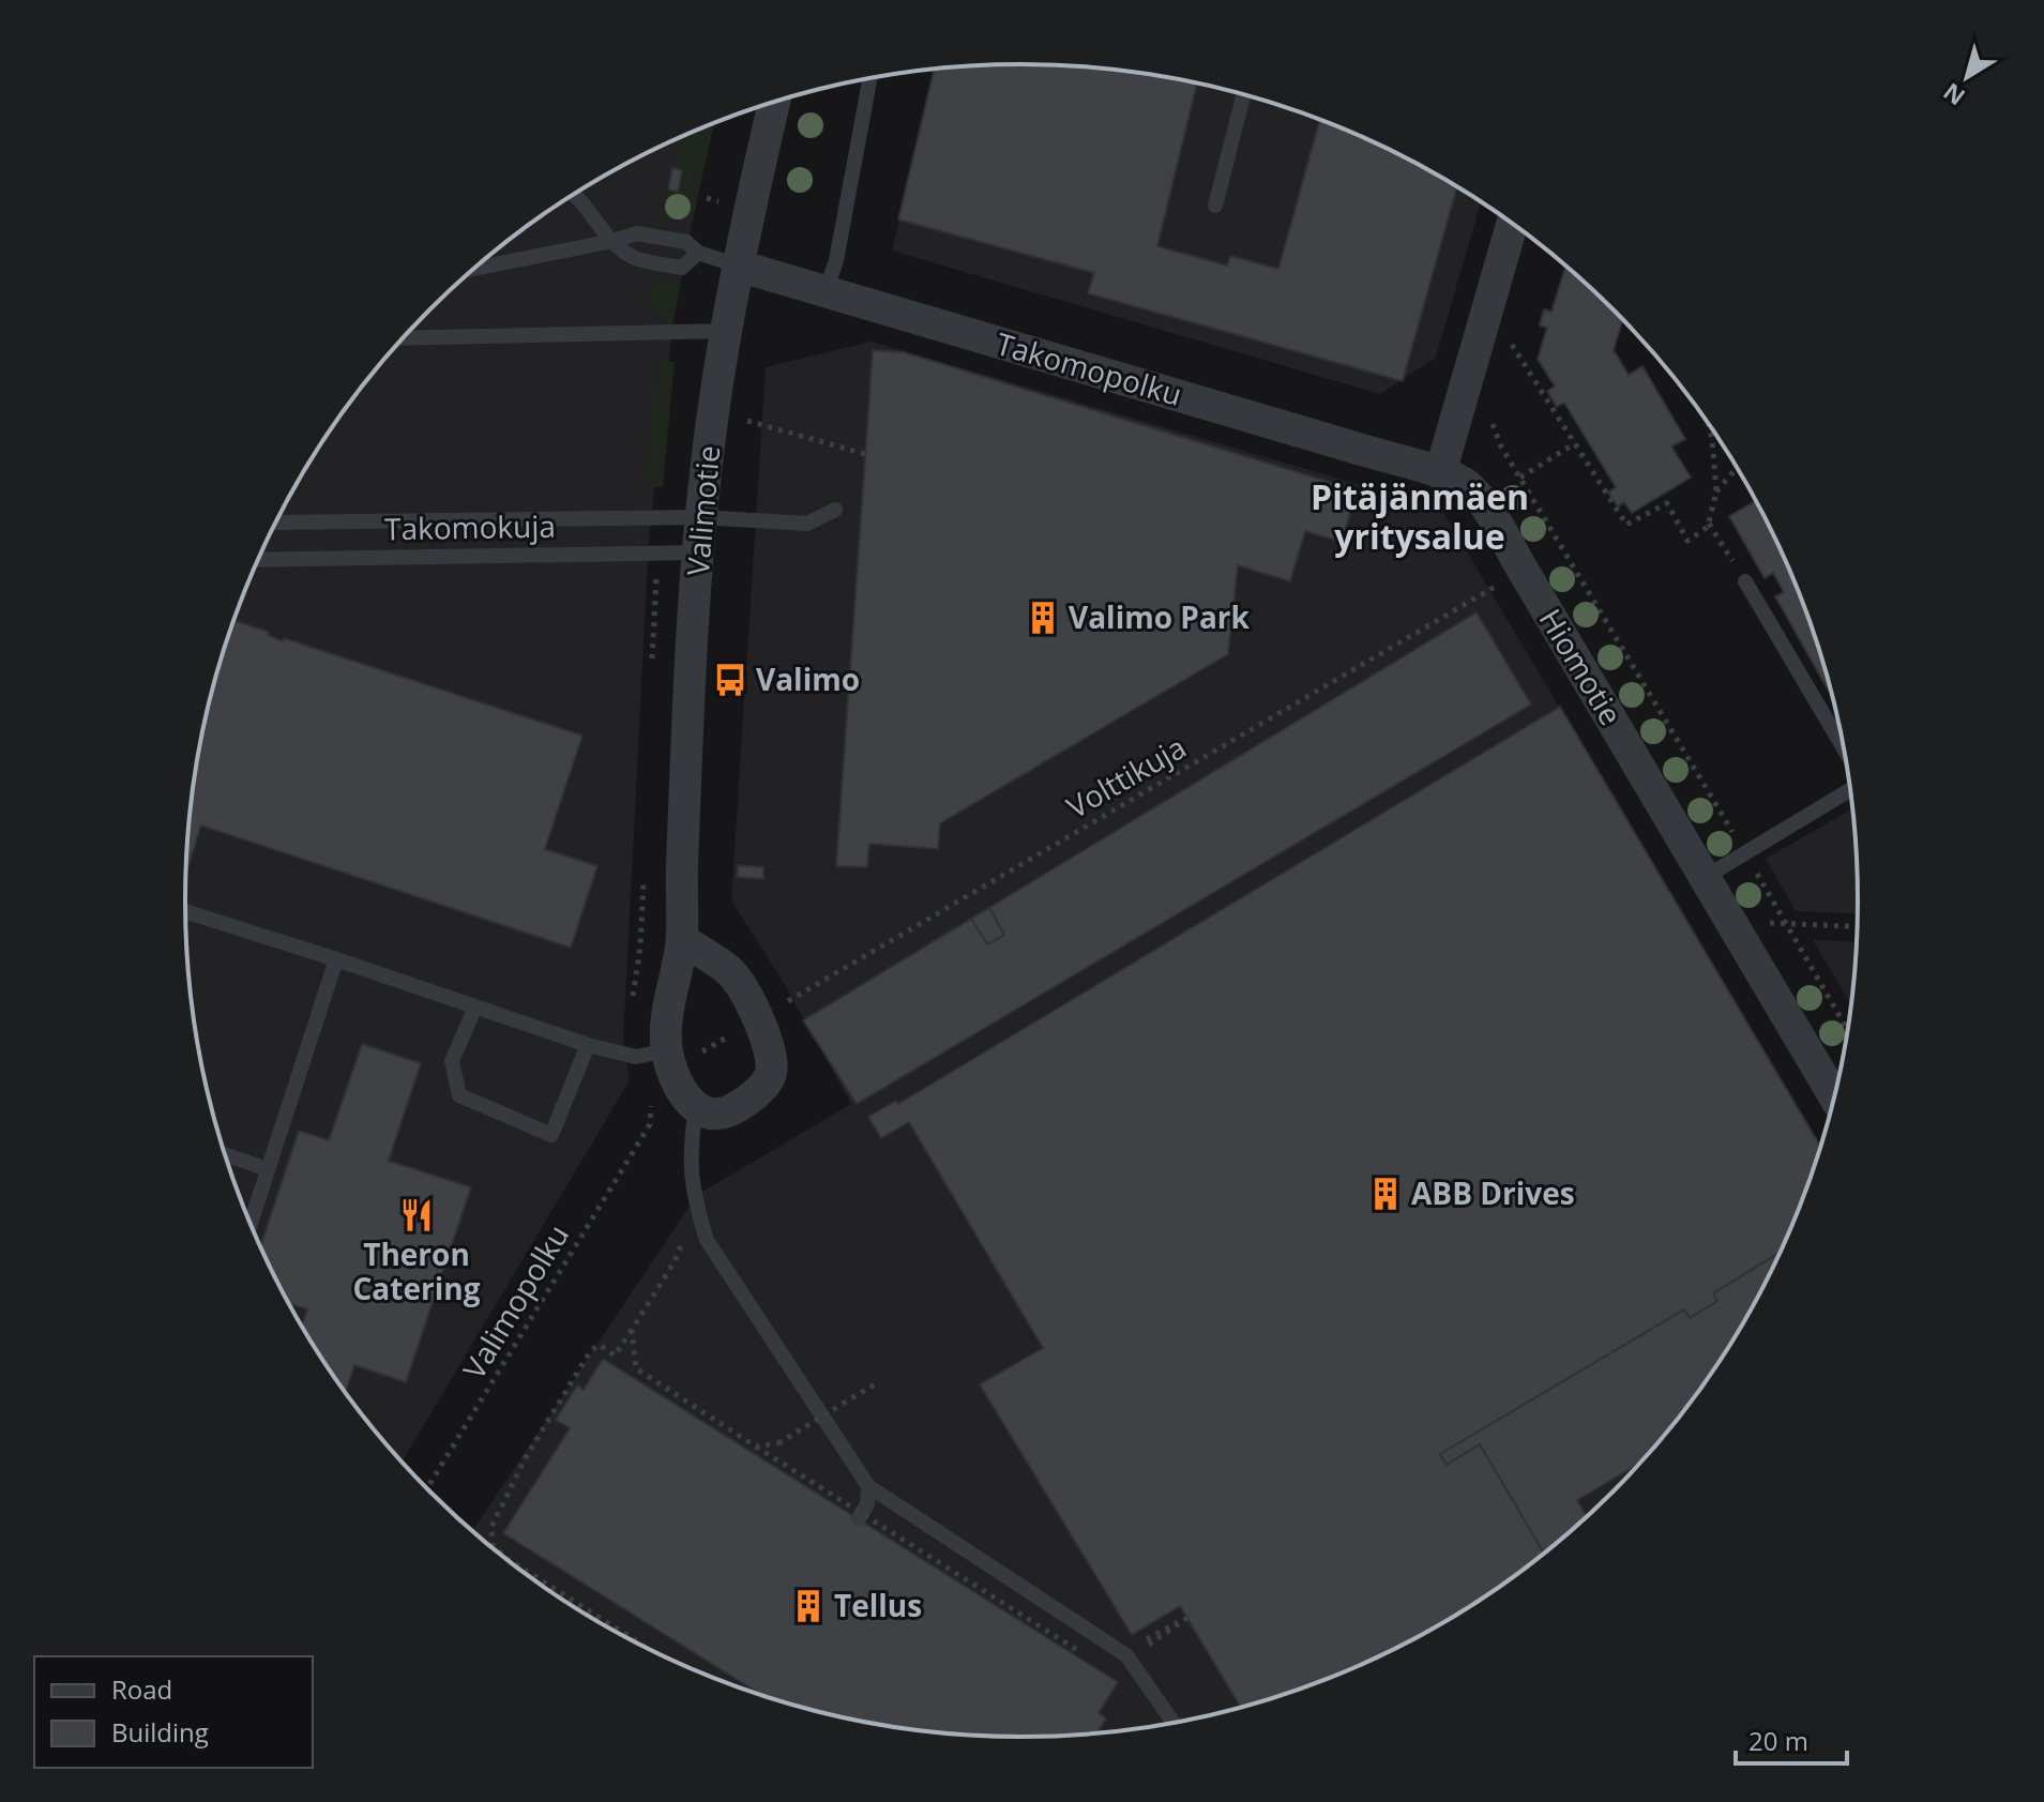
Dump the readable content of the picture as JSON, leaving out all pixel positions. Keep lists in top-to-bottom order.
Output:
{
  "streets": {
    "street": ["Takomopolku", "Valimotie", "Hiomotie"],
    "lane": ["Takomokuja"],
    "path": ["Volttikuja", "Valimopolku"]
  },
  "crossings": [
    ["Takomopolku", "Valimotie"],
    ["Takomopolku", "Hiomotie"],
    ["Valimotie", "Takomokuja"]
  ],
  "districts": ["Pitäjänmäen yritysalue"],
  "places": {
    "building": ["Valimo Park", "ABB Drives", "Tellus"],
    "bus stop": ["Valimo"],
    "restaurant": ["Theron Catering"]
  },
  "legend": ["Road", "Building"],
  "scale_bar": "20 m",
  "north": "bottom left"
}
